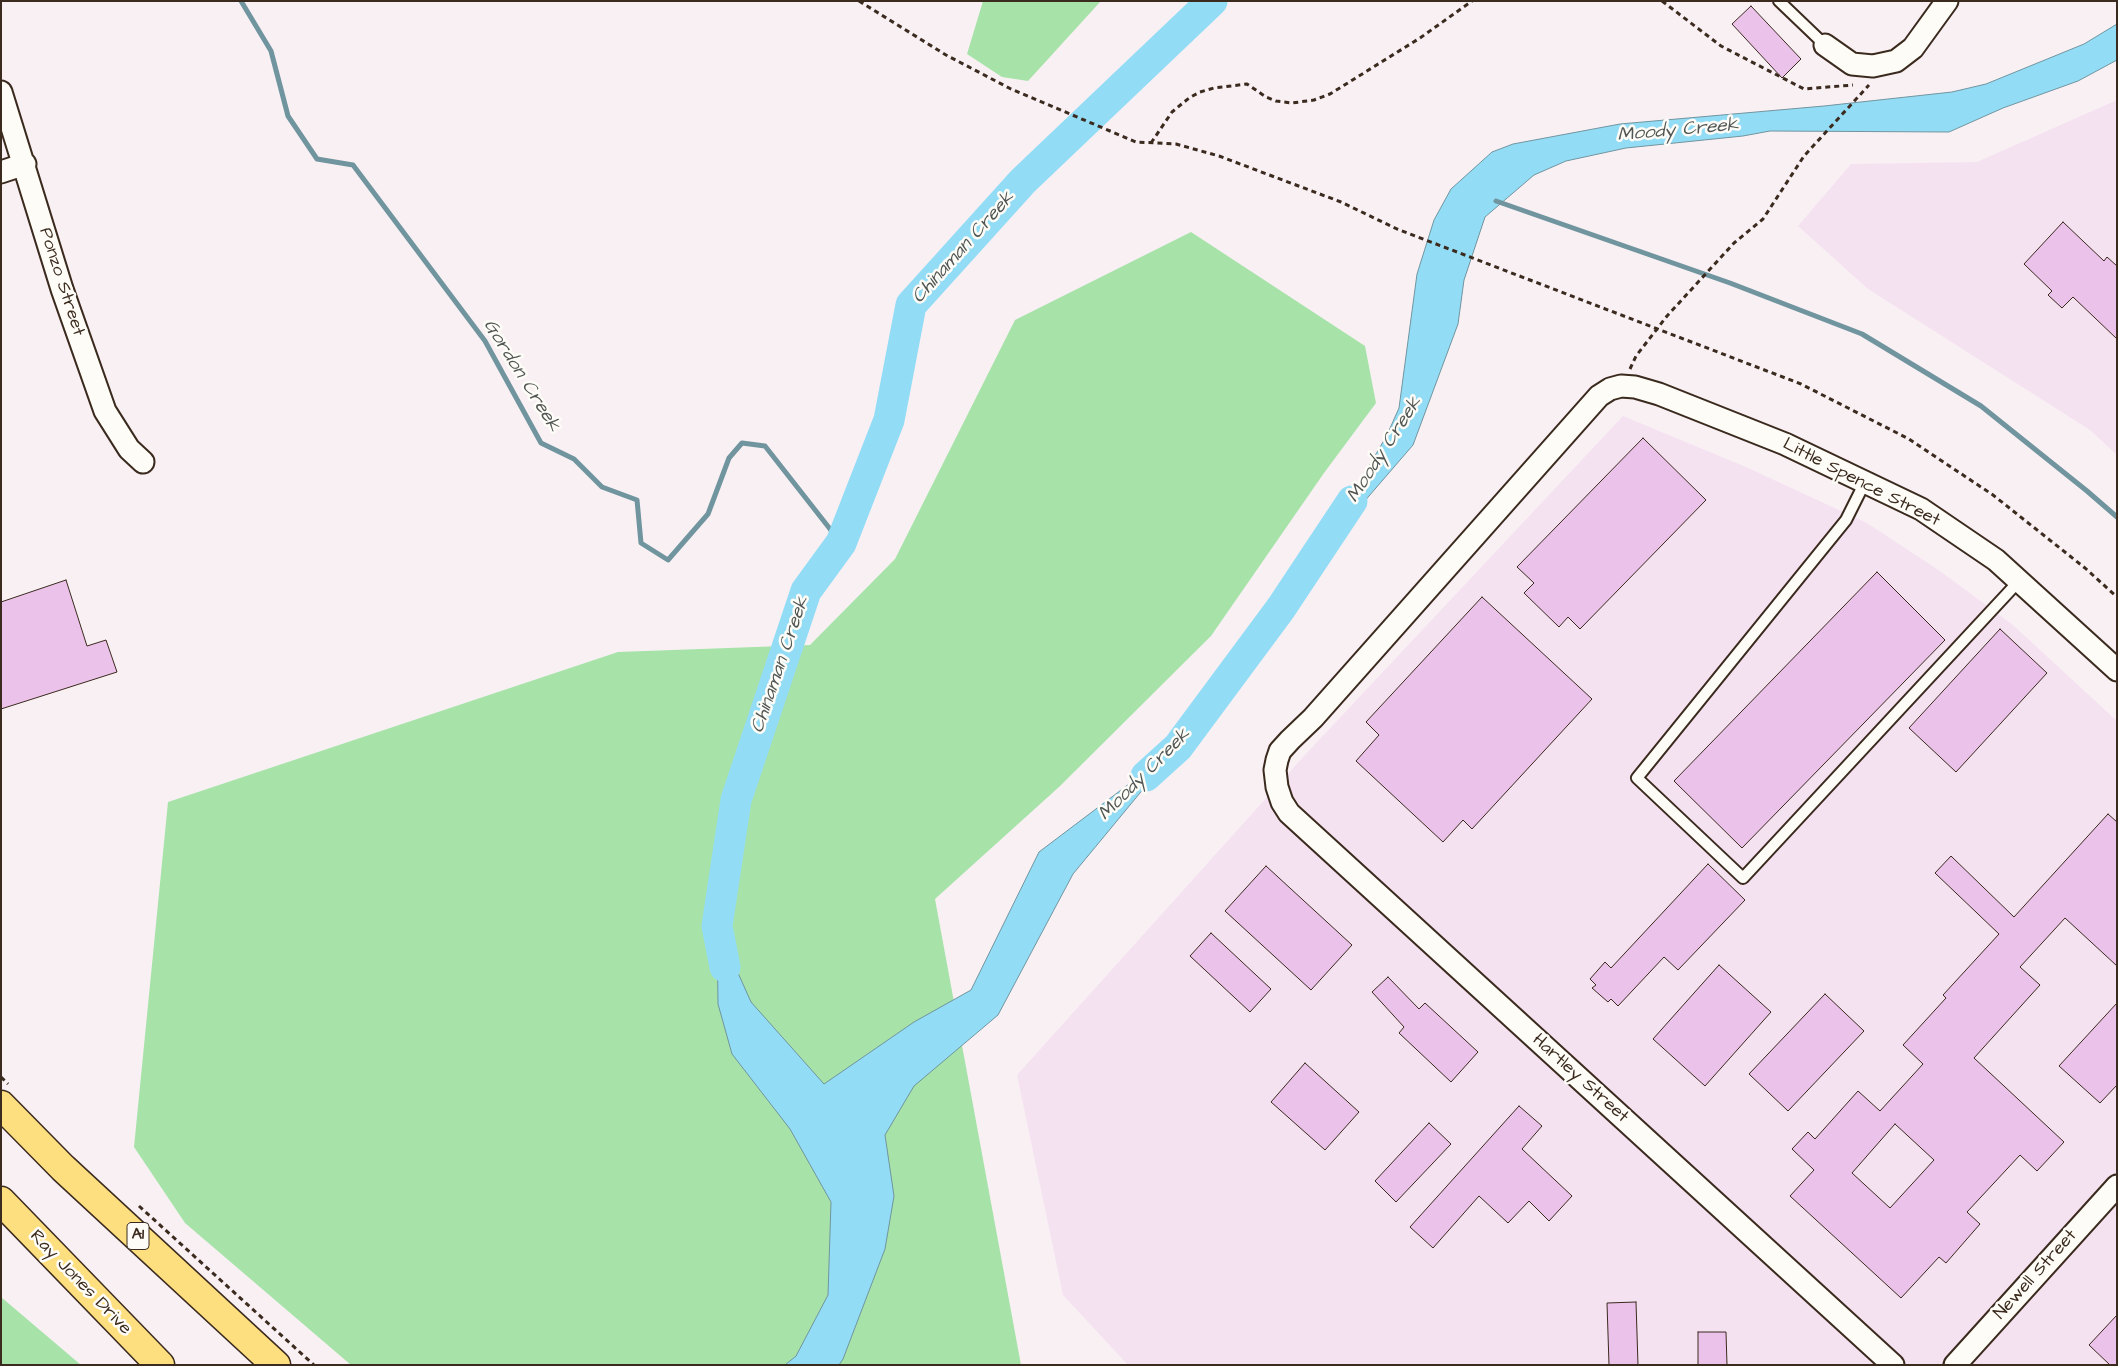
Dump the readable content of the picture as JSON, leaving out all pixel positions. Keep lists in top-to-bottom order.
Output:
{
  "streets": {
    "highway": ["A1", "Ray Jones Drive"],
    "street": [
      "Ponzo Street",
      "Little Spence Street",
      "Hartley Street",
      "Newell Street"
    ]
  },
  "crossings": [
    ["Little Spence Street", "Hartley Street"]
  ],
  "water": ["Moody Creek", "Chinaman Creek", "Gordon Creek"]
}
